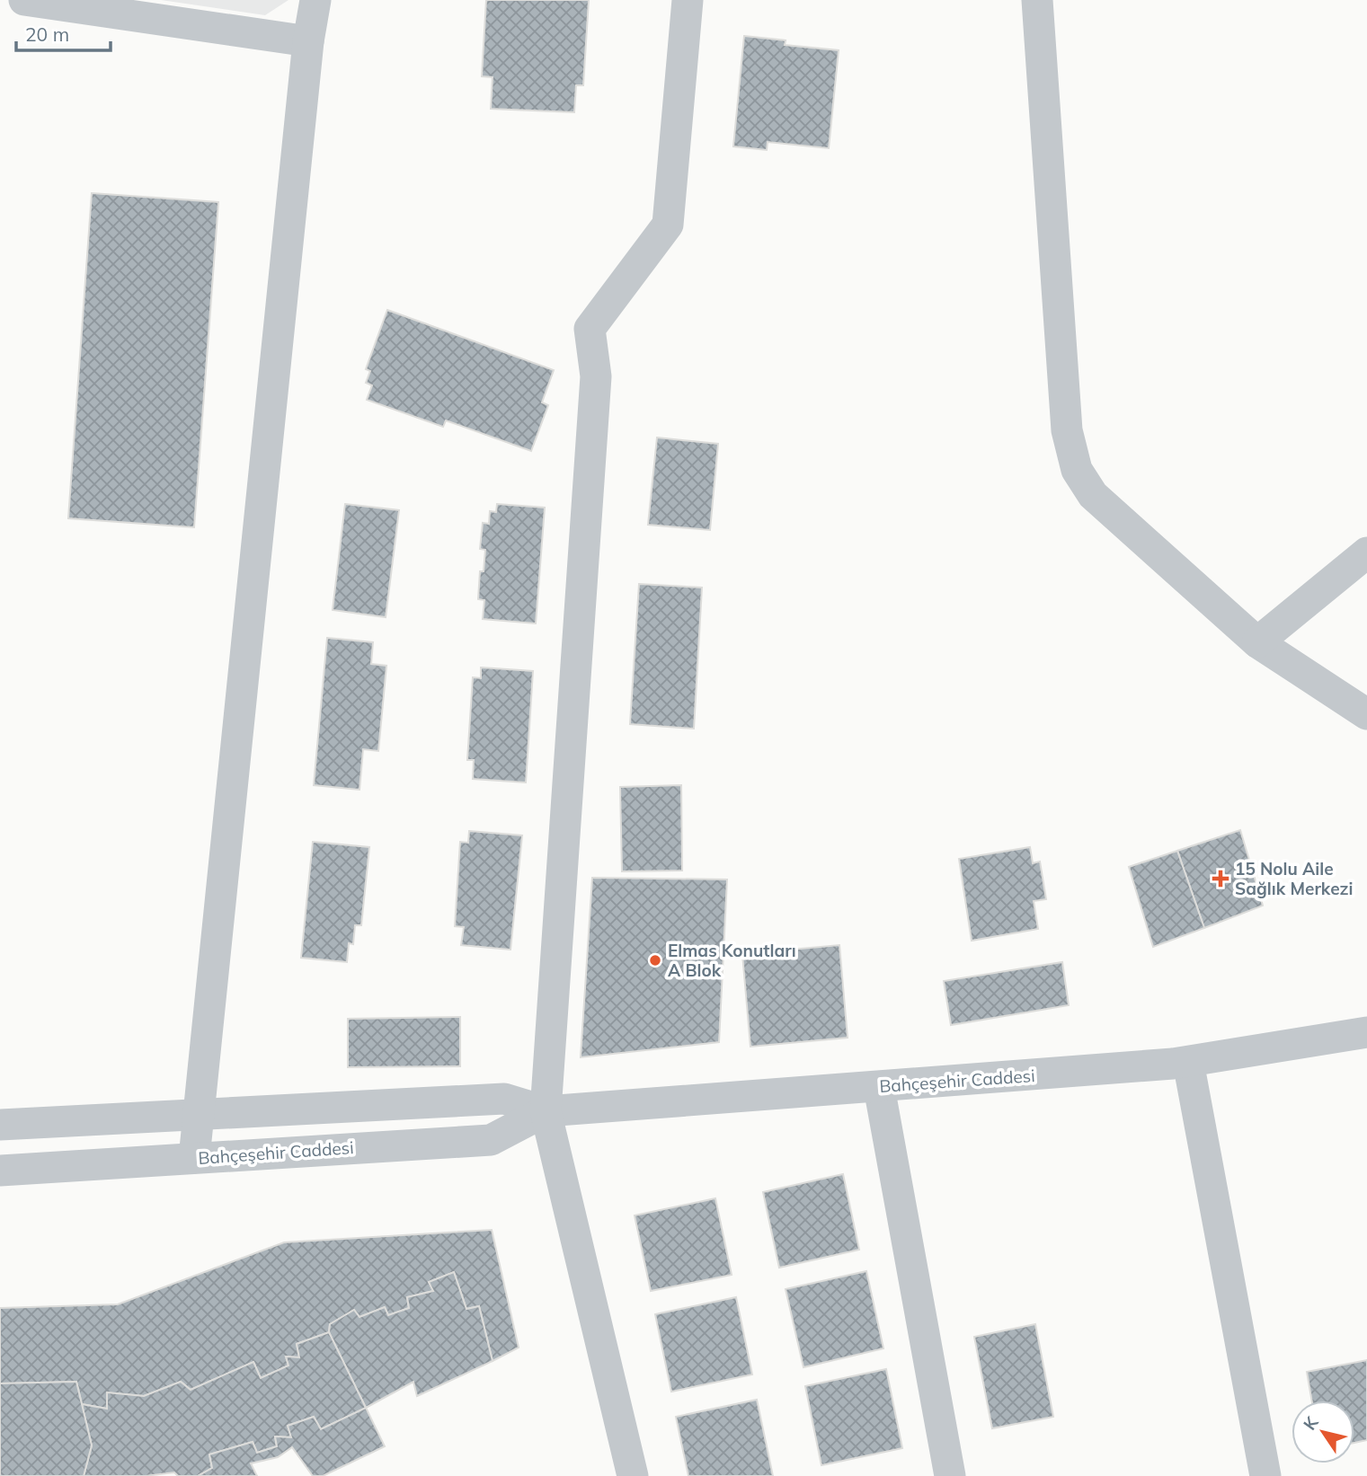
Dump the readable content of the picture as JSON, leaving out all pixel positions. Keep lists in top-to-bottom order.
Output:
{
  "streets": {
    "street": ["Bahçeşehir Caddesi"]
  },
  "places": {
    "health": ["15 Nolu Aile Sağlık Merkezi"],
    "other": ["Elmas Konutları A Blok"]
  },
  "scale_bar": "20 m",
  "north": "top left"
}
